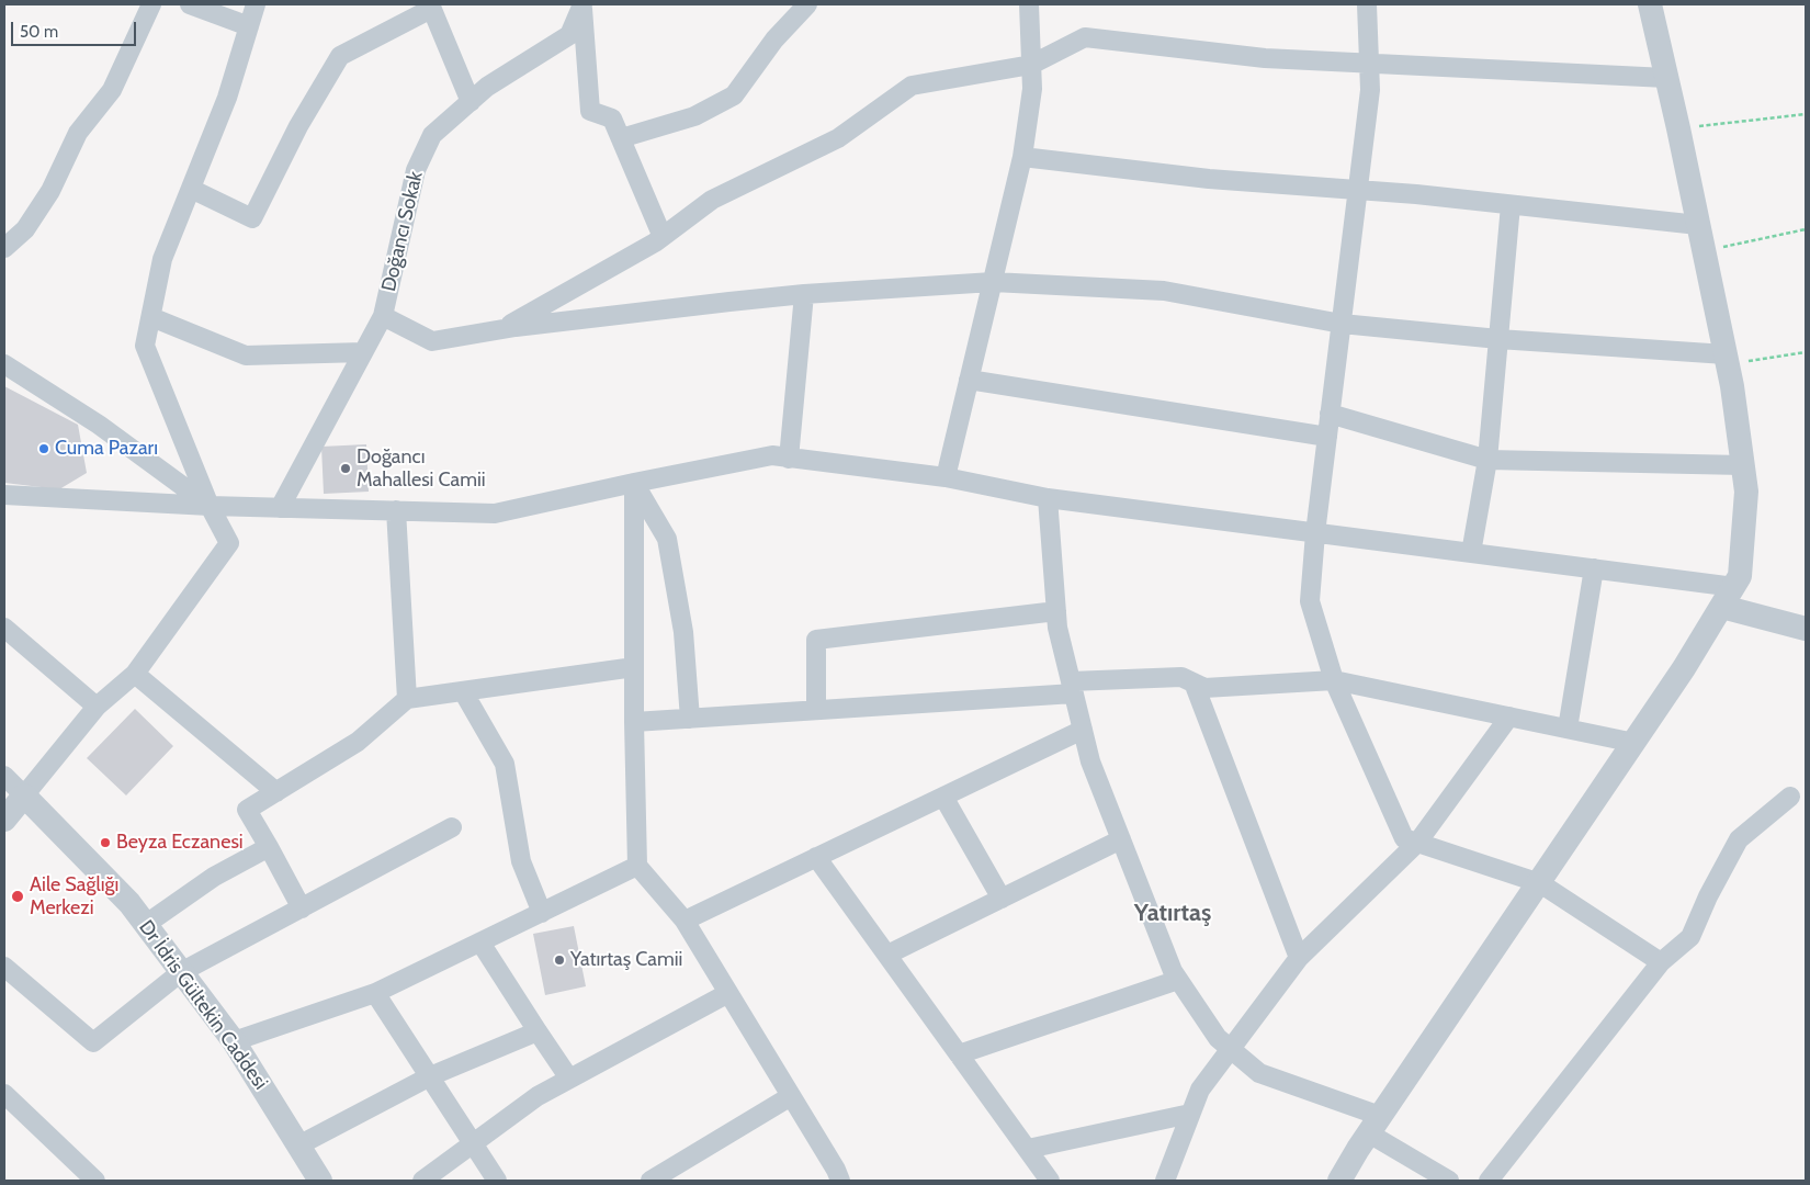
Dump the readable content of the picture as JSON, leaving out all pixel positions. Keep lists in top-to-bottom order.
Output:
{
  "streets": {
    "street": ["Doğancı Sokak", "Dr İdris Gültekin Caddesi"]
  },
  "districts": ["Yatırtaş"],
  "places": [
    "Cuma Pazarı",
    "Doğancı Mahallesi Camii",
    "Beyza Eczanesi",
    "Aile Sağlığı Merkezi",
    "Yatırtaş Camii"
  ],
  "scale_bar": "50 m"
}
